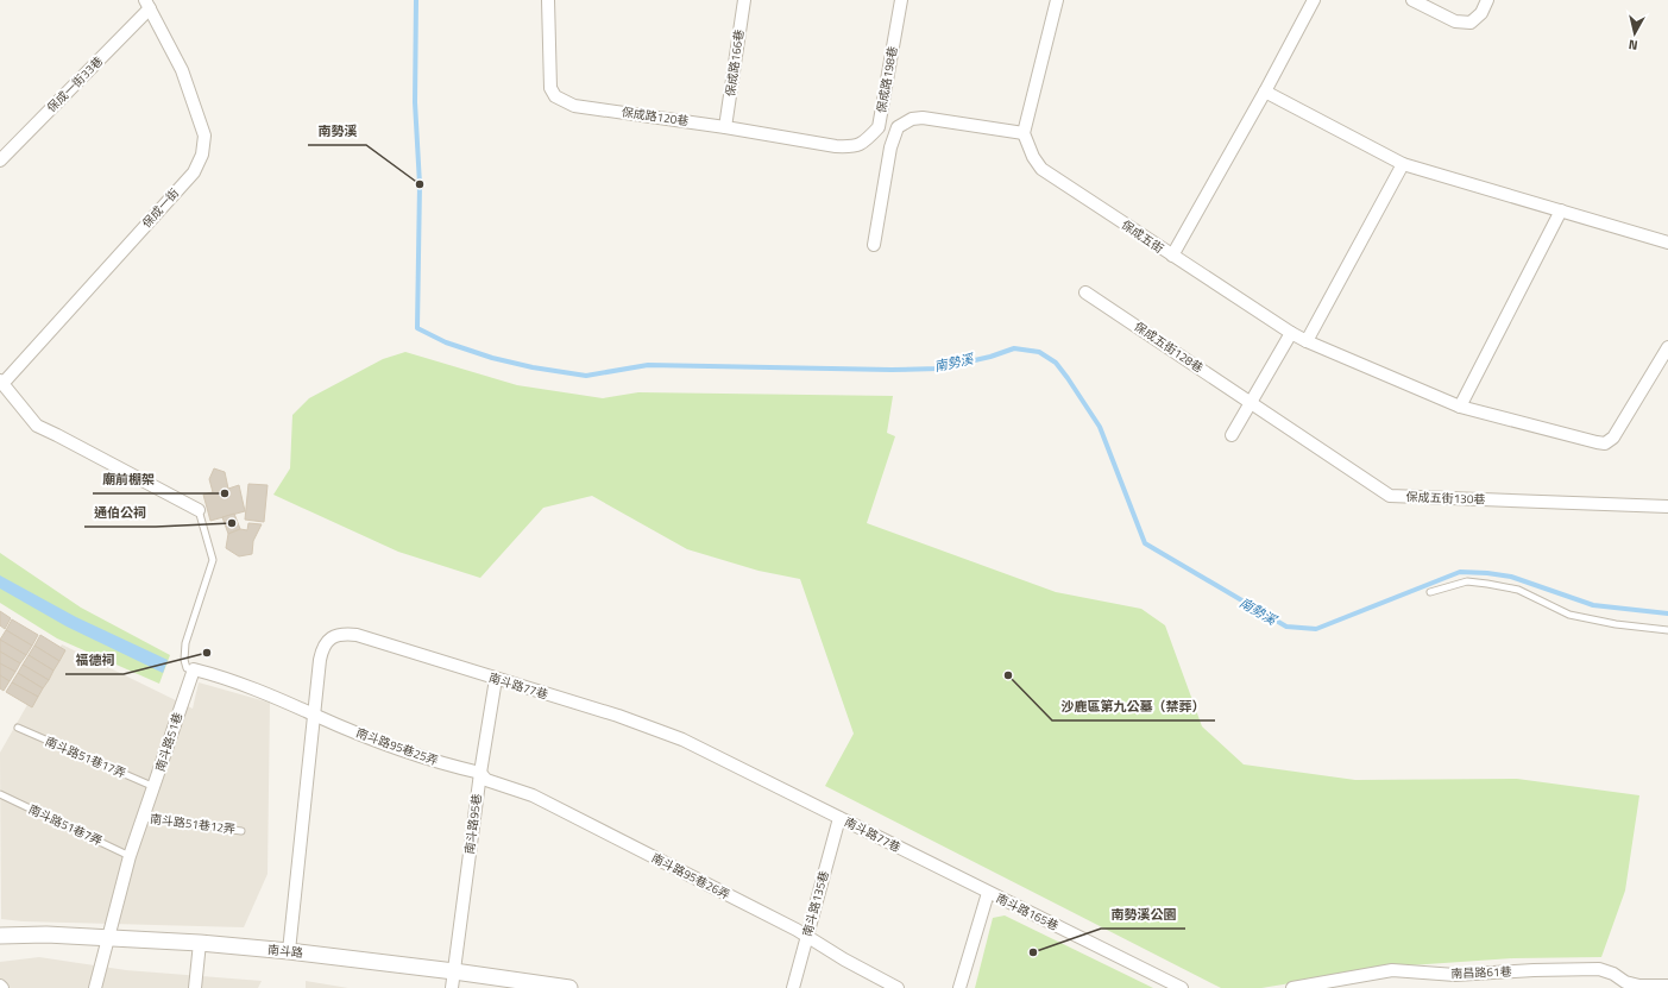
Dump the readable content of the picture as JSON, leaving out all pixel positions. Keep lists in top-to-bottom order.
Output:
{
  "streets": {
    "street": [
      "保成路166巷",
      "保成路198巷",
      "保成一街33巷",
      "保成路120巷",
      "保成一街",
      "保成五街",
      "保成五街128巷",
      "保成五街130巷",
      "南斗路77巷",
      "南斗路51巷",
      "南斗路95巷25弄",
      "南斗路95巷",
      "南斗路95巷26弄",
      "南斗路135巷",
      "南斗路165巷",
      "南斗路",
      "南昌路61巷"
    ],
    "lane": ["南斗路51巷17弄", "南斗路51巷12弄", "南斗路51巷7弄"]
  },
  "crossings": [
    ["保成路166巷", "保成路120巷"],
    ["保成路198巷", "保成路120巷"],
    ["保成一街33巷", "保成一街"],
    ["保成五街128巷", "保成五街130巷"],
    ["南斗路77巷", "南斗路95巷25弄"],
    ["南斗路77巷", "南斗路95巷"],
    ["南斗路77巷", "南斗路135巷"],
    ["南斗路77巷", "南斗路165巷"],
    ["南斗路77巷", "南斗路"],
    ["南斗路51巷", "南斗路51巷17弄"],
    ["南斗路51巷", "南斗路51巷12弄"],
    ["南斗路51巷", "南斗路51巷7弄"],
    ["南斗路51巷", "南斗路"],
    ["南斗路95巷25弄", "南斗路95巷"],
    ["南斗路95巷25弄", "南斗路95巷26弄"],
    ["南斗路95巷", "南斗路95巷26弄"],
    ["南斗路95巷", "南斗路"],
    ["南斗路95巷26弄", "南斗路135巷"]
  ],
  "water": ["南勢溪"],
  "places": [
    "南勢溪",
    "廟前棚架",
    "通伯公祠",
    "福德祠",
    "沙鹿區第九公墓（禁葬）",
    "南勢溪公園"
  ],
  "north": "bottom"
}
